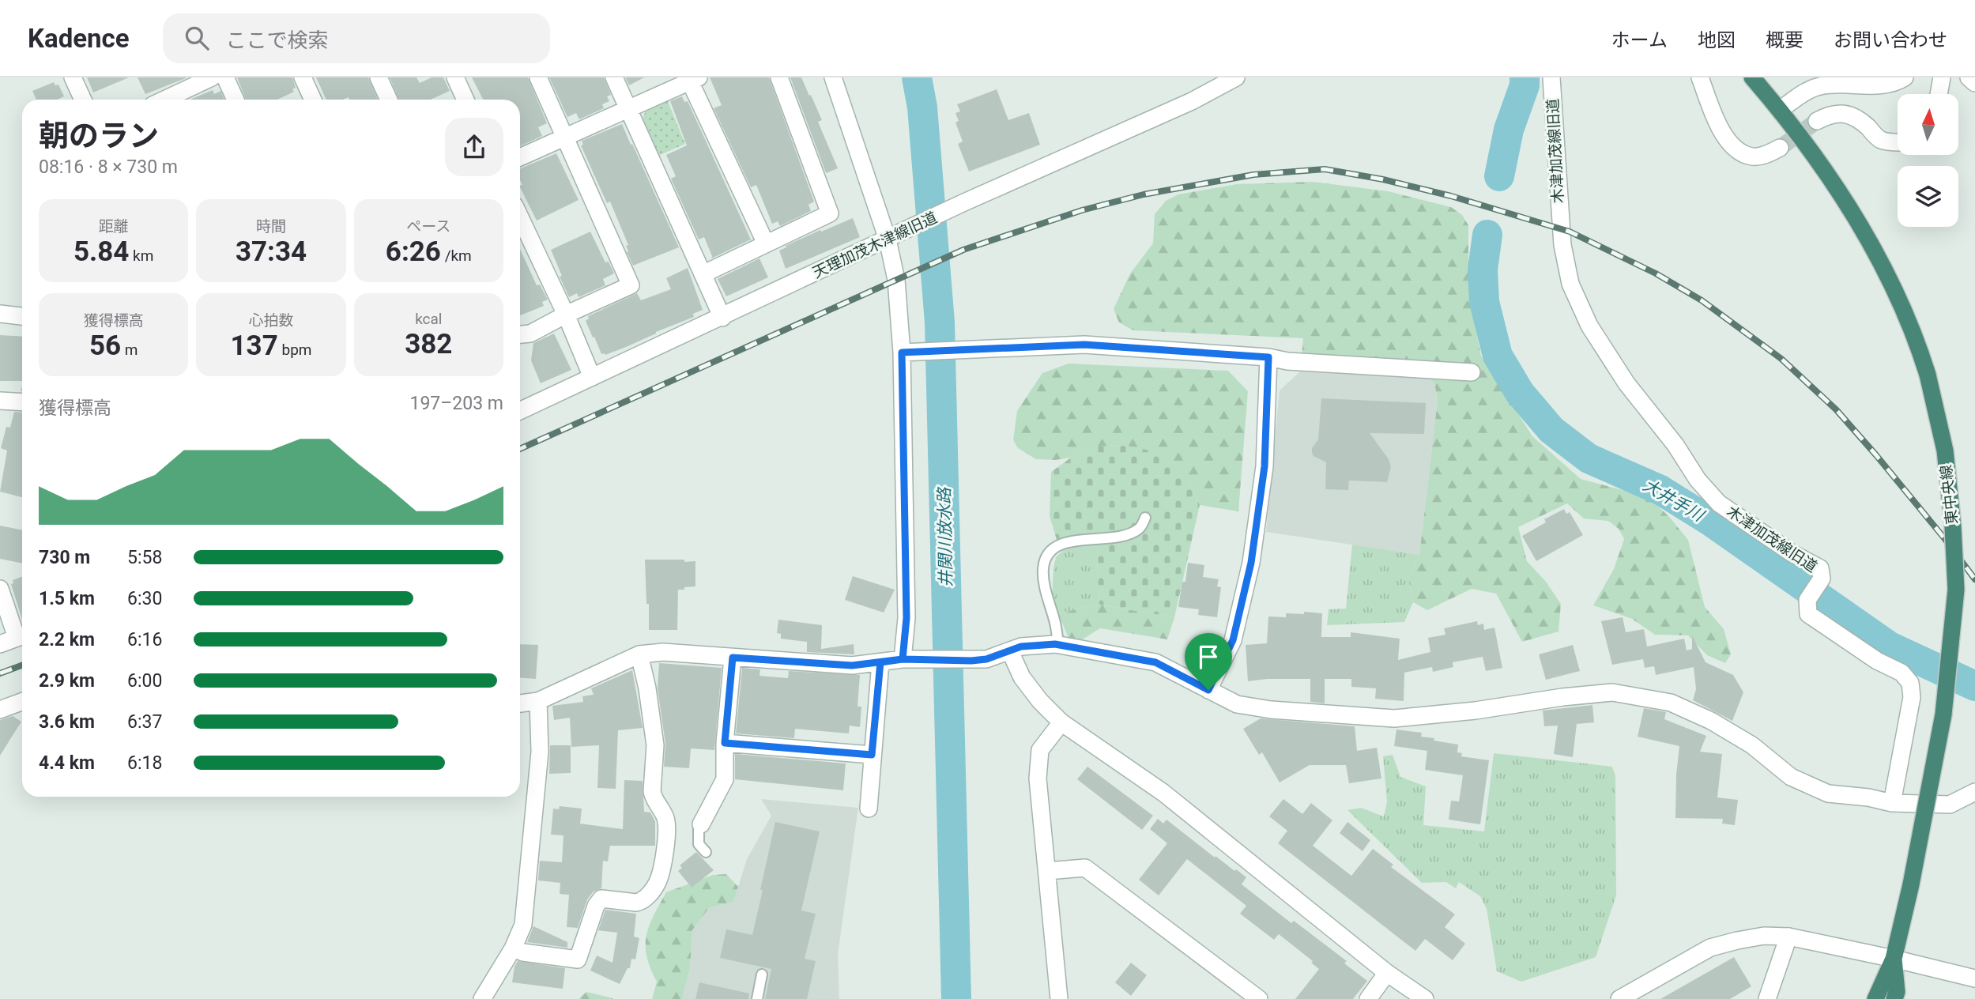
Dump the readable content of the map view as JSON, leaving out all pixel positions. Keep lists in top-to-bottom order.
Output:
{
  "streets": {
    "highway": ["東中央線"],
    "street": ["木津加茂線旧道", "天理加茂木津線旧道"]
  },
  "water": ["大井手川", "井関川放水路"],
  "north": "top",
  "page": {
    "header": "Kadence",
    "search": "ここで検索",
    "nav": [
      "ホーム",
      "地図",
      "概要",
      "お問い合わせ"
    ],
    "heading": ["朝のラン", "08:16 · 8 × 730 m"],
    "stats": [
      ["距離", "5.84 km"],
      ["時間", "37:34"],
      ["ペース", "6:26 /km"],
      ["獲得標高", "56 m"],
      ["心拍数", "137 bpm"],
      ["kcal", "382"]
    ],
    "chart": ["獲得標高", "197–203 m"],
    "list": [
      {
        "name": "730 m",
        "note": "5:58"
      },
      {
        "name": "1.5 km",
        "note": "6:30"
      },
      {
        "name": "2.2 km",
        "note": "6:16"
      },
      {
        "name": "2.9 km",
        "note": "6:00"
      },
      {
        "name": "3.6 km",
        "note": "6:37"
      },
      {
        "name": "4.4 km",
        "note": "6:18"
      }
    ]
  }
}
